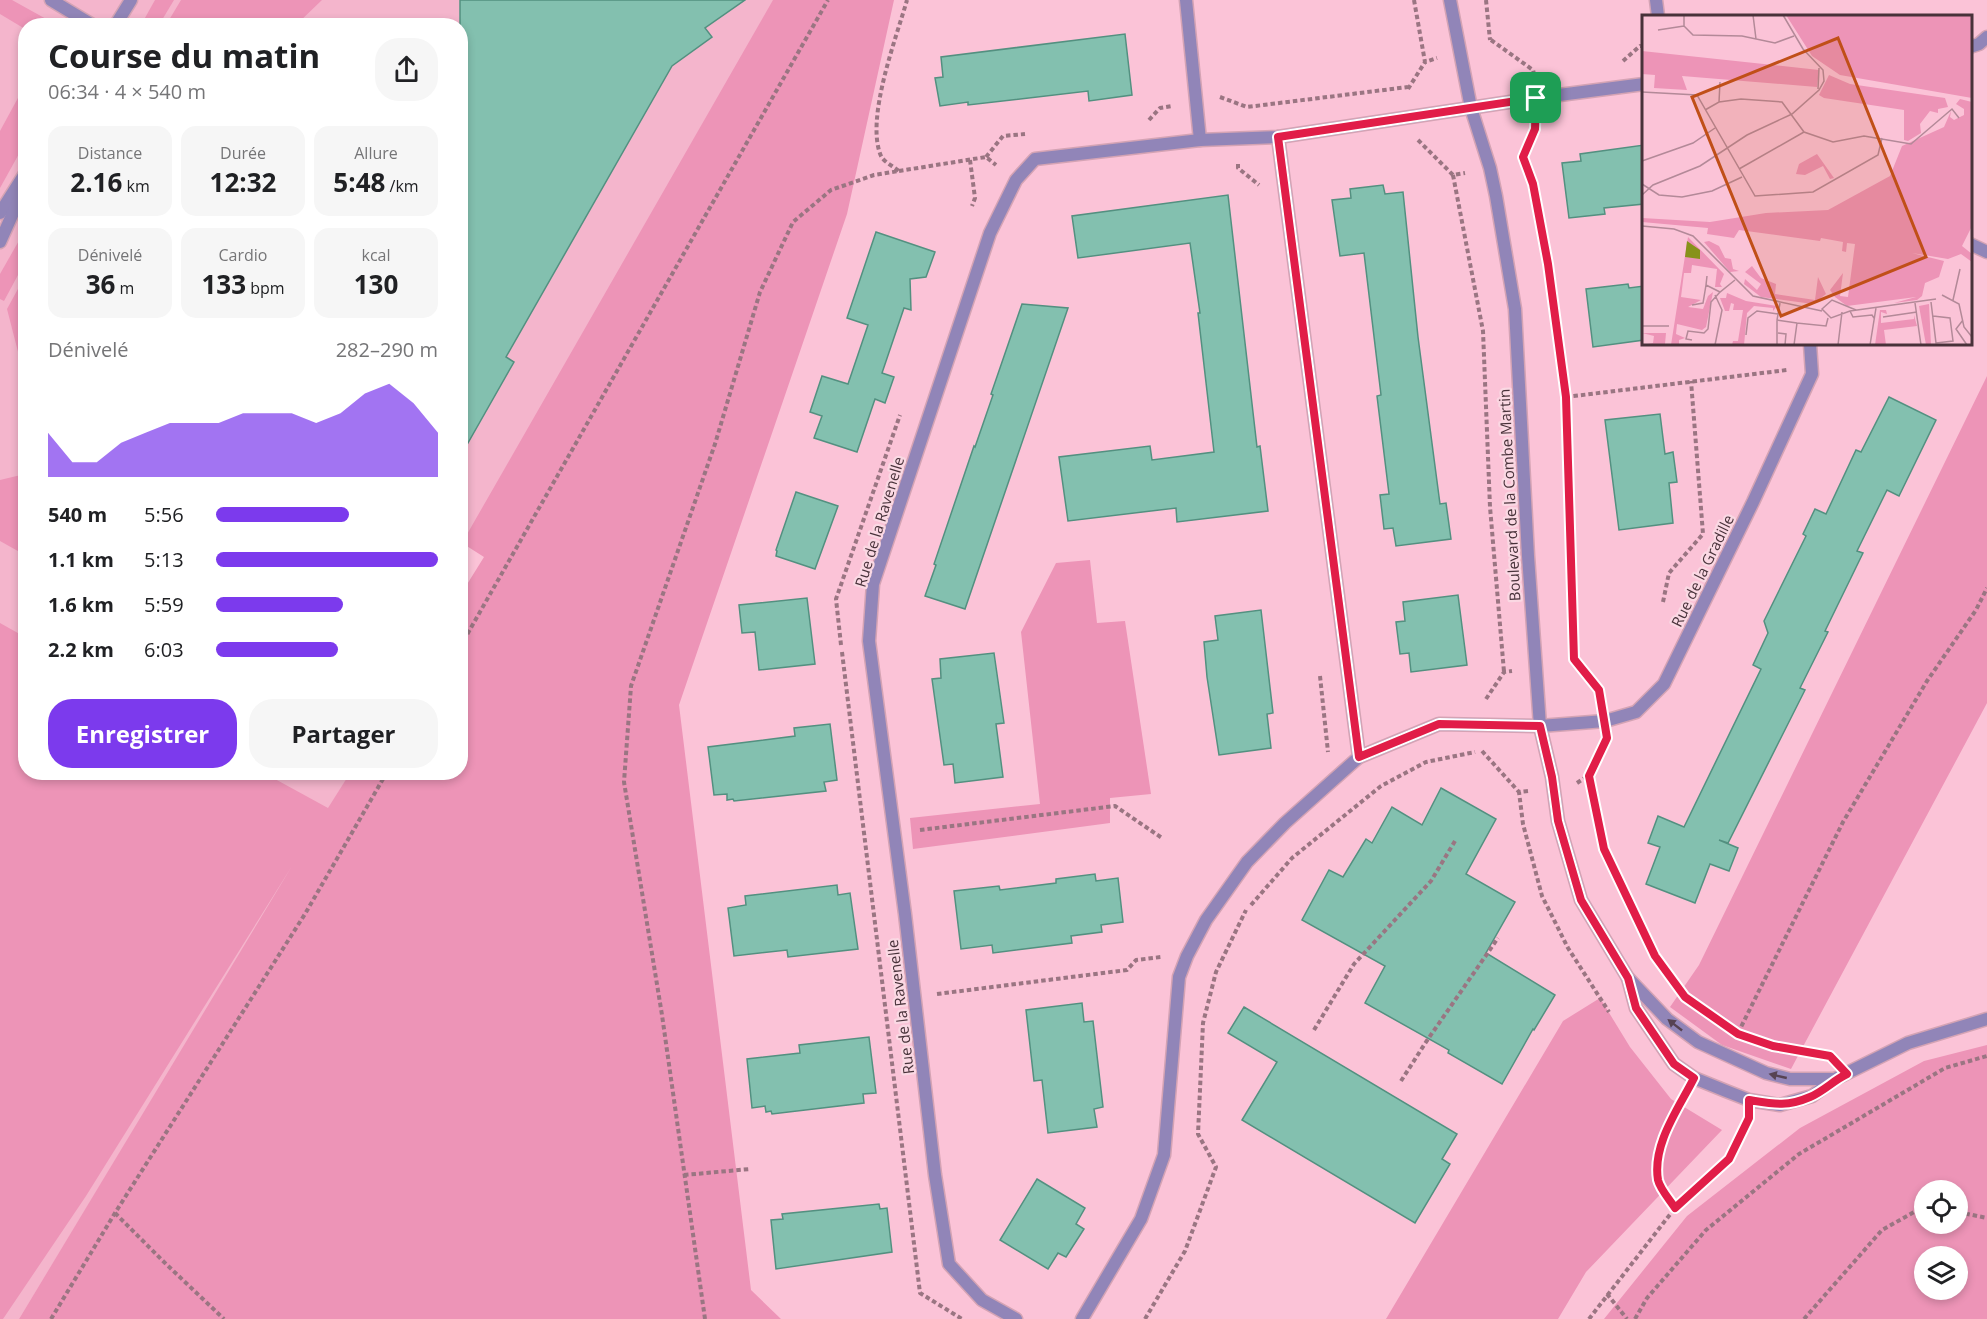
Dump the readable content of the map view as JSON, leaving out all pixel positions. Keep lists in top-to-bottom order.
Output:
{
  "streets": {
    "street": ["Boulevard de la Combe Martin", "Rue de la Ravenelle", "Rue de la Gradille"]
  },
  "crossings": [
    ["Boulevard de la Combe Martin", "Rue de la Ravenelle"],
    ["Boulevard de la Combe Martin", "Rue de la Gradille"]
  ],
  "page": {
    "heading": ["Course du matin", "06:34 · 4 × 540 m"],
    "stats": [
      ["Distance", "2.16 km"],
      ["Durée", "12:32"],
      ["Allure", "5:48 /km"],
      ["Dénivelé", "36 m"],
      ["Cardio", "133 bpm"],
      ["kcal", "130"]
    ],
    "chart": ["Dénivelé", "282–290 m"],
    "list": [
      {
        "name": "540 m",
        "note": "5:56"
      },
      {
        "name": "1.1 km",
        "note": "5:13"
      },
      {
        "name": "1.6 km",
        "note": "5:59"
      },
      {
        "name": "2.2 km",
        "note": "6:03"
      }
    ],
    "buttons": ["Enregistrer", "Partager"]
  }
}
